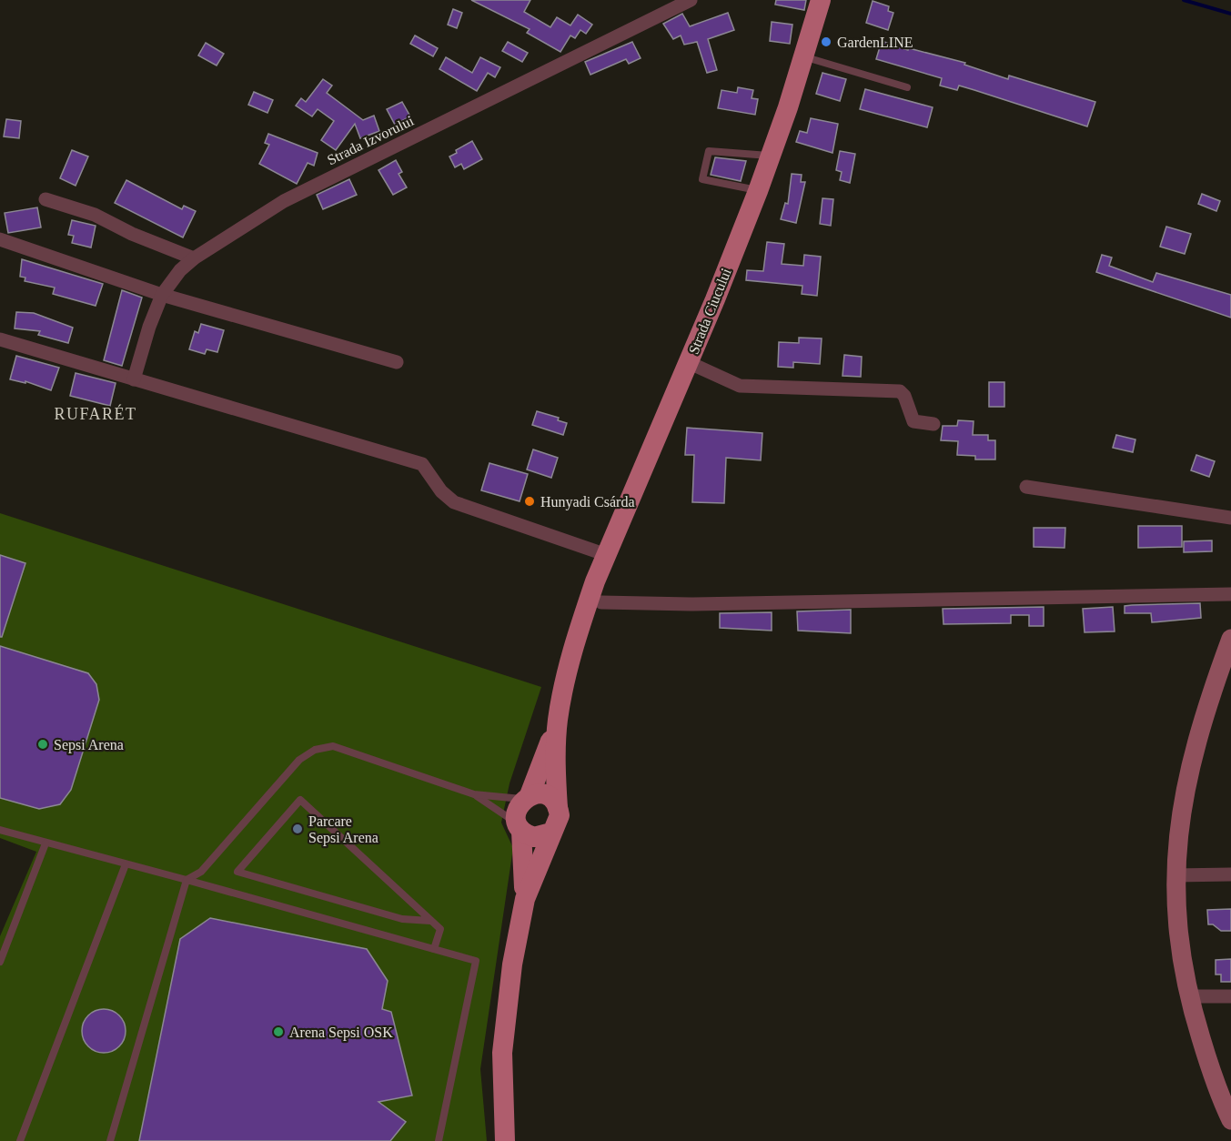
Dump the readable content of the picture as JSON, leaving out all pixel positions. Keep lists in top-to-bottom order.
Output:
{
  "streets": {
    "main road": ["Strada Ciucului"],
    "street": ["Strada Izvorului"]
  },
  "districts": ["RUFARÉT"],
  "places": [
    "GardenLINE",
    "Hunyadi Csárda",
    "Sepsi Arena",
    "Parcare Sepsi Arena",
    "Arena Sepsi OSK"
  ]
}
